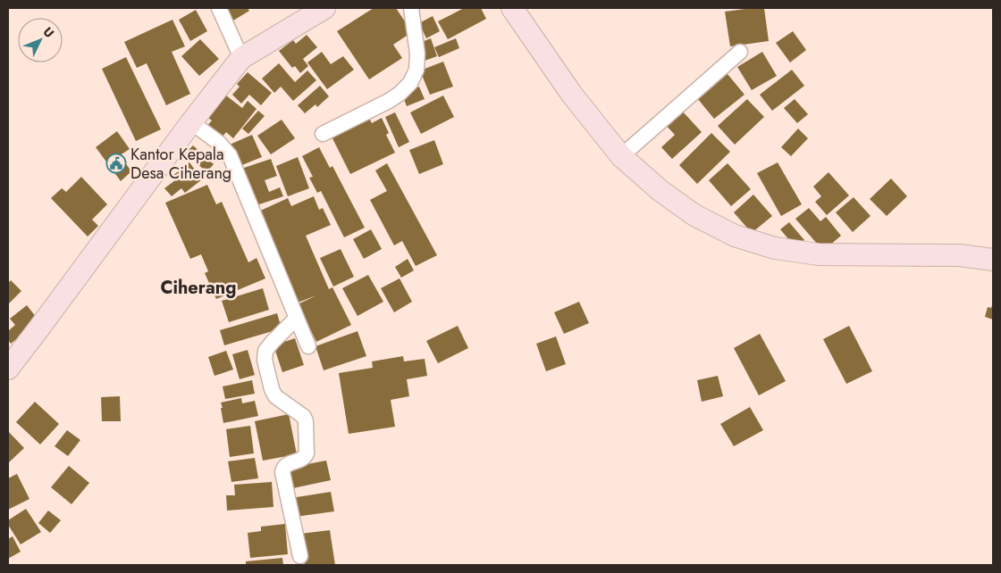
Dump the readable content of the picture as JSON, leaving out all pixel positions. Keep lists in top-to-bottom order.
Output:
{
  "districts": ["Ciherang"],
  "places": {
    "public building": ["Kantor Kepala Desa Ciherang"]
  },
  "north": "top right"
}
